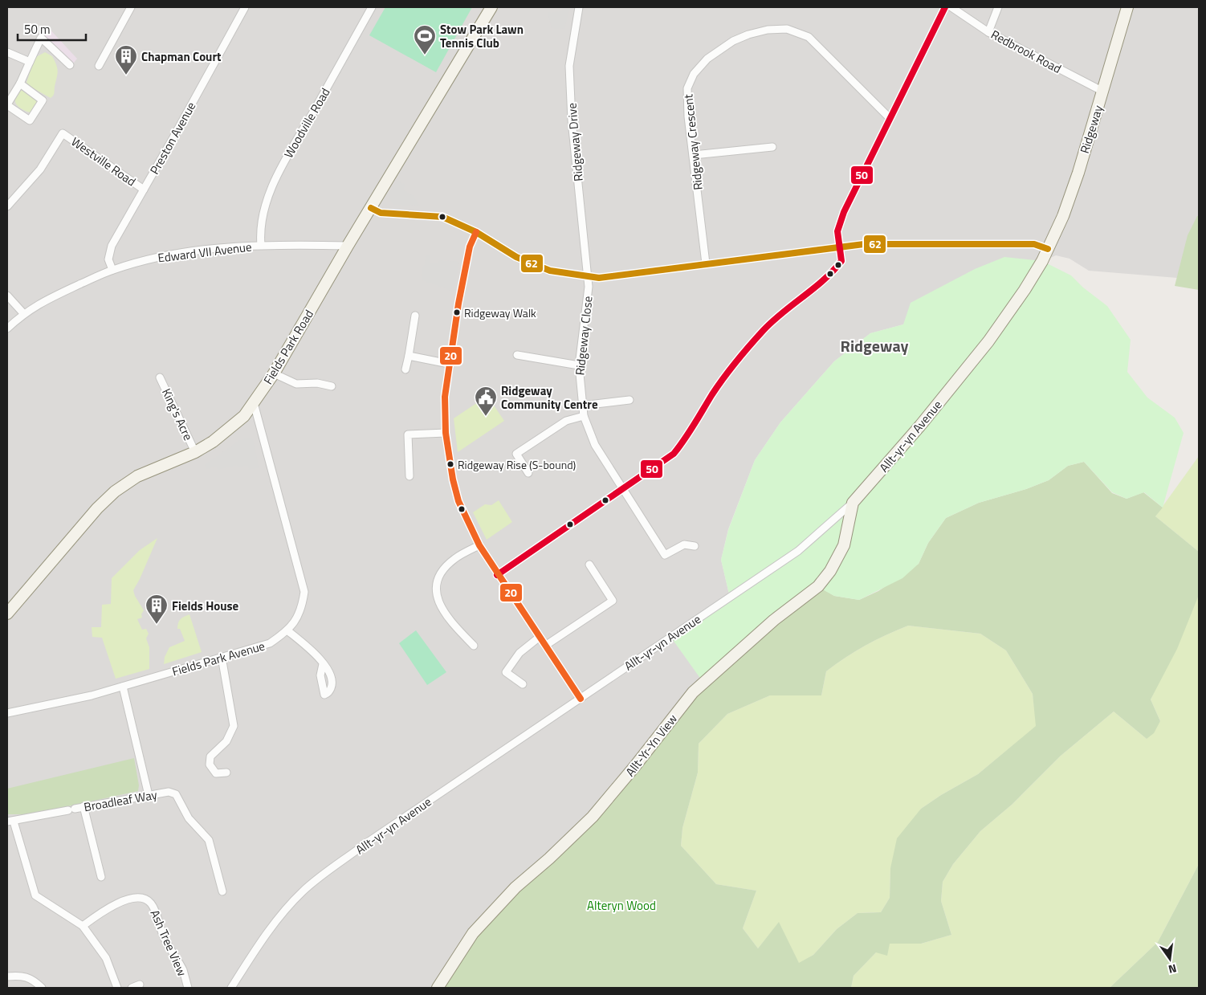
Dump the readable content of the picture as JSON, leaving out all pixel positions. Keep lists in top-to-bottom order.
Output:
{
  "streets": {
    "street": [
      "Redbrook Road",
      "Woodville Road",
      "Ridgeway",
      "Preston Avenue",
      "Ridgeway Drive",
      "Ridgeway Crescent",
      "Westville Road",
      "Edward VII Avenue",
      "Ridgeway Close",
      "Fields Park Road",
      "King's Acre",
      "Allt-yr-yn Avenue",
      "Fields Park Avenue",
      "Allt-Yr-Yn View",
      "Broadleaf Way",
      "Ash Tree View"
    ]
  },
  "crossings": [
    ["Redbrook Road", "Ridgeway"],
    ["Woodville Road", "Edward VII Avenue"],
    ["Ridgeway", "Allt-yr-yn Avenue"],
    ["Preston Avenue", "Westville Road"],
    ["Preston Avenue", "Edward VII Avenue"],
    ["Ridgeway Drive", "Ridgeway Close"],
    ["Edward VII Avenue", "Fields Park Road"],
    ["Fields Park Road", "King's Acre"],
    ["Fields Park Road", "Fields Park Avenue"],
    ["Allt-yr-yn Avenue", "Allt-Yr-Yn View"]
  ],
  "districts": ["Ridgeway"],
  "parks": ["Alteryn Wood"],
  "places": {
    "sports": ["Stow Park Lawn Tennis Club"],
    "building": ["Chapman Court", "Fields House"],
    "other": ["Ridgeway Walk", "Ridgeway Rise (S-bound)"],
    "public building": ["Ridgeway Community Centre"]
  },
  "lines": ["transit line 50", "transit line 62", "transit line 20"],
  "scale_bar": "50 m",
  "north": "bottom"
}
